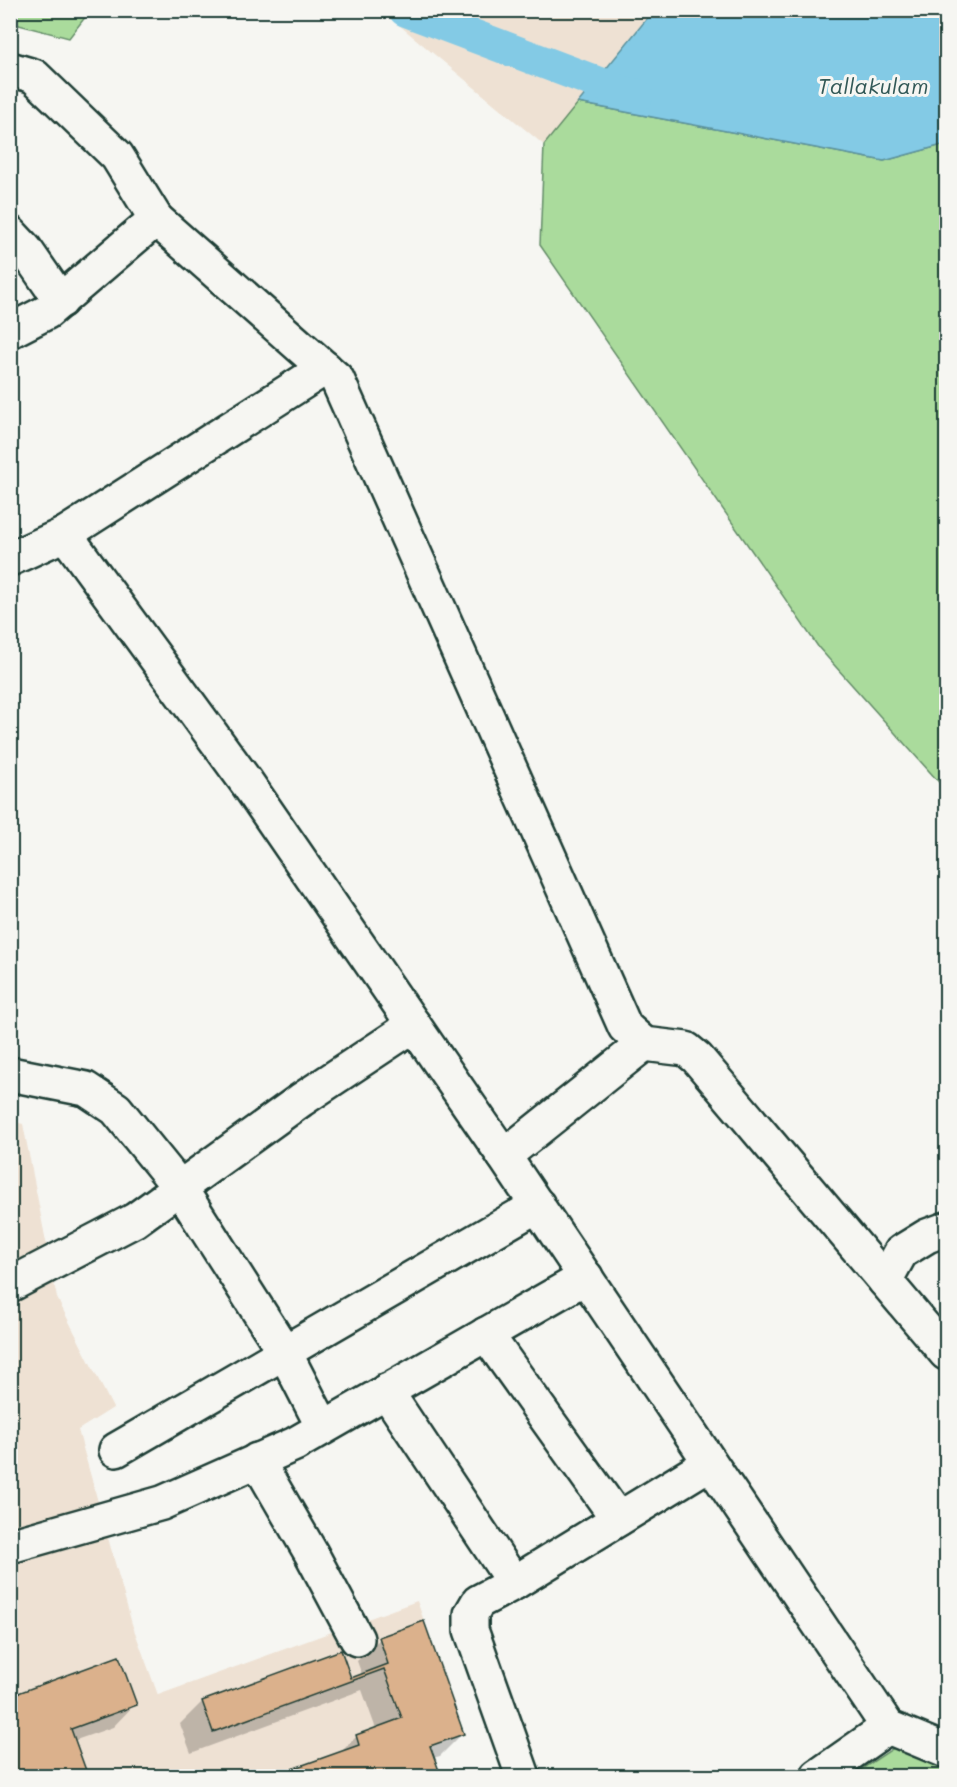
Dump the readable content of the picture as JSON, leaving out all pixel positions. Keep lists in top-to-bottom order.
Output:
{
  "water": ["Tallakulam"]
}
